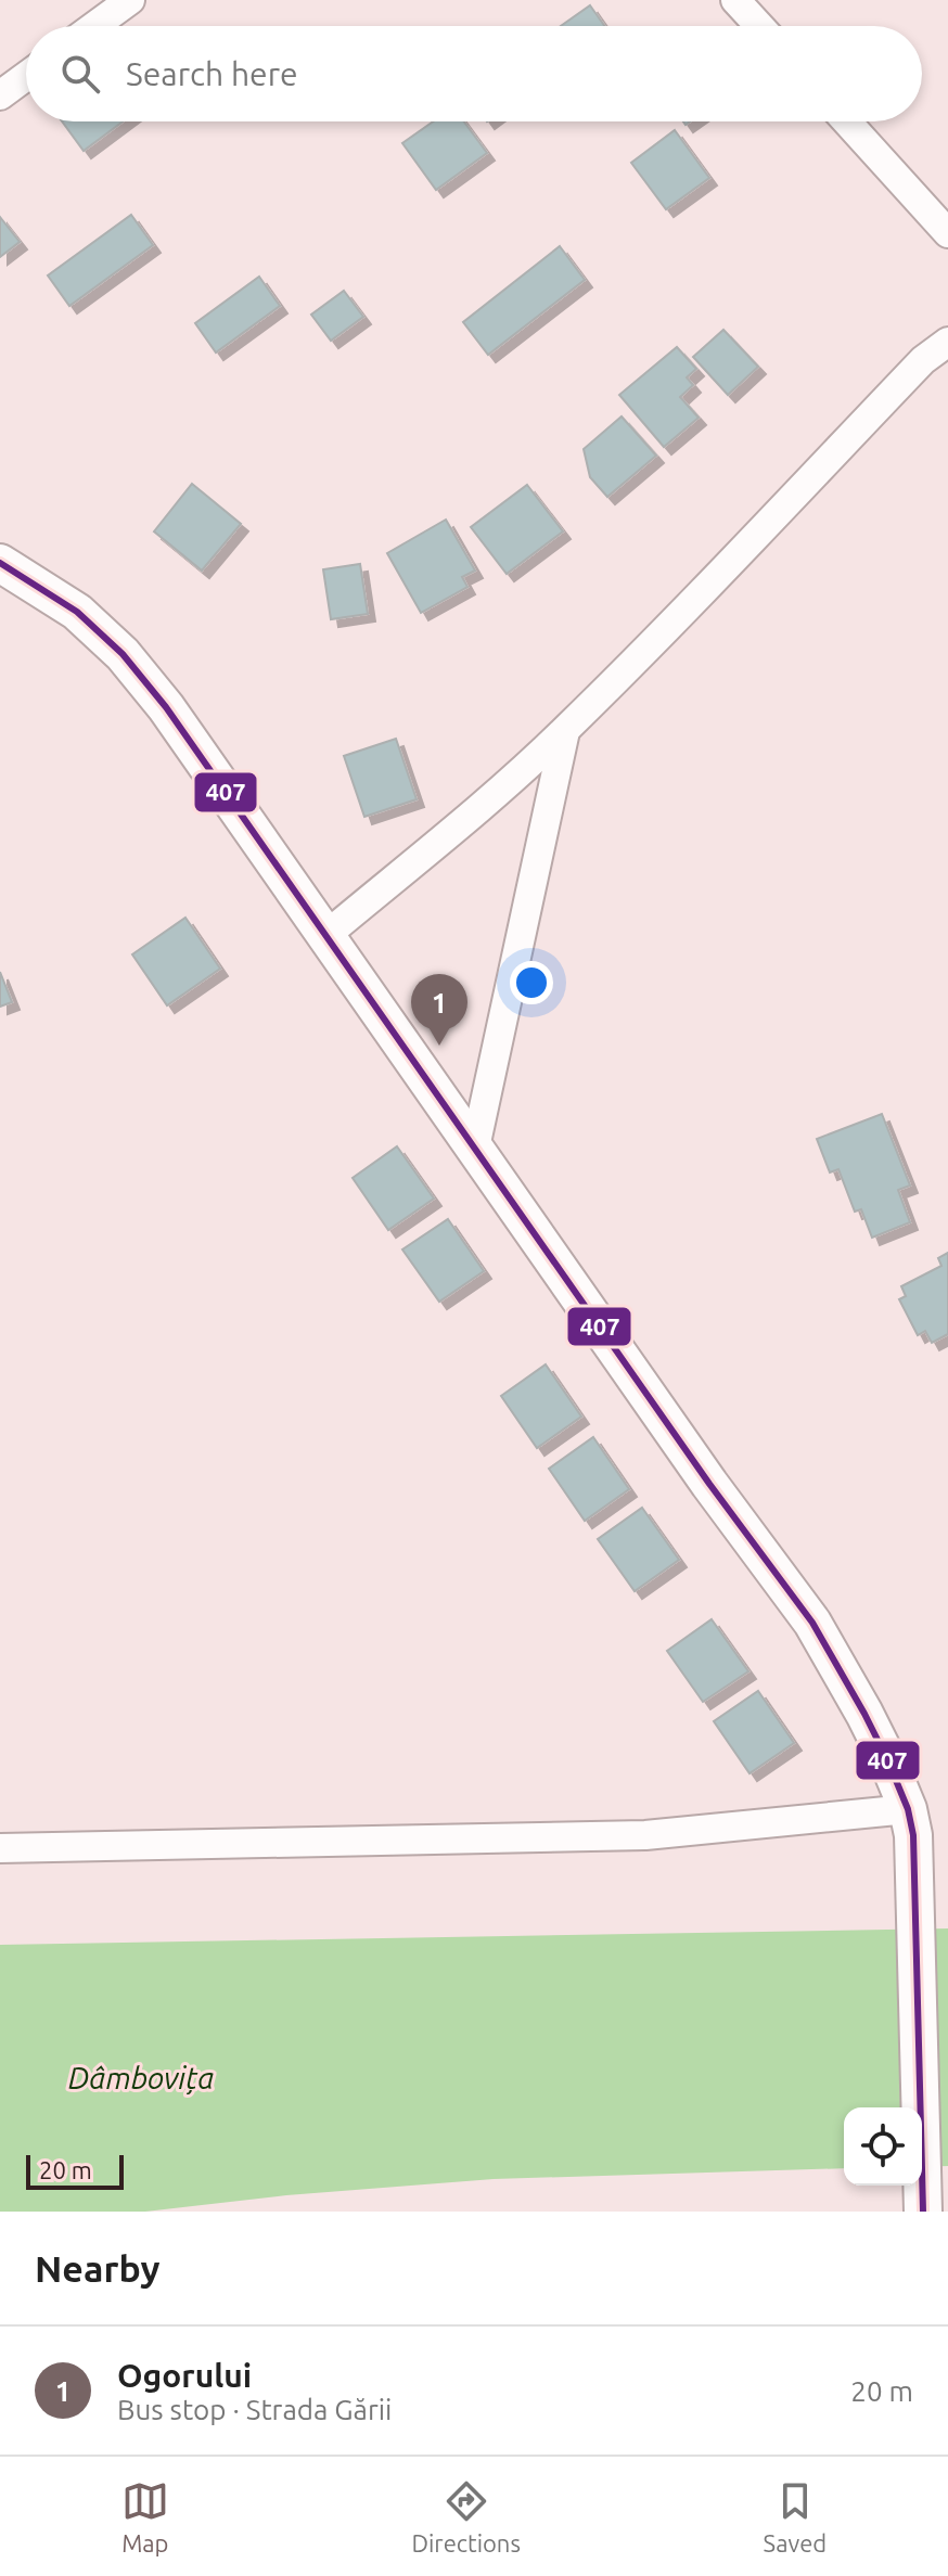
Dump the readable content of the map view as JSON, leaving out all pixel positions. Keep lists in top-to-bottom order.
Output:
{
  "water": ["Dâmbovița"],
  "lines": ["transit line 407"],
  "scale_bar": "20 m",
  "page": {
    "search": "Search here",
    "pins": "1",
    "scale": "20 m",
    "heading": "Nearby",
    "list": [
      {
        "mark": "1",
        "name": "Ogorului",
        "note": "Bus stop · Strada Gării",
        "value": "20 m"
      }
    ],
    "nav": ["Map", "Directions", "Saved"]
  }
}
